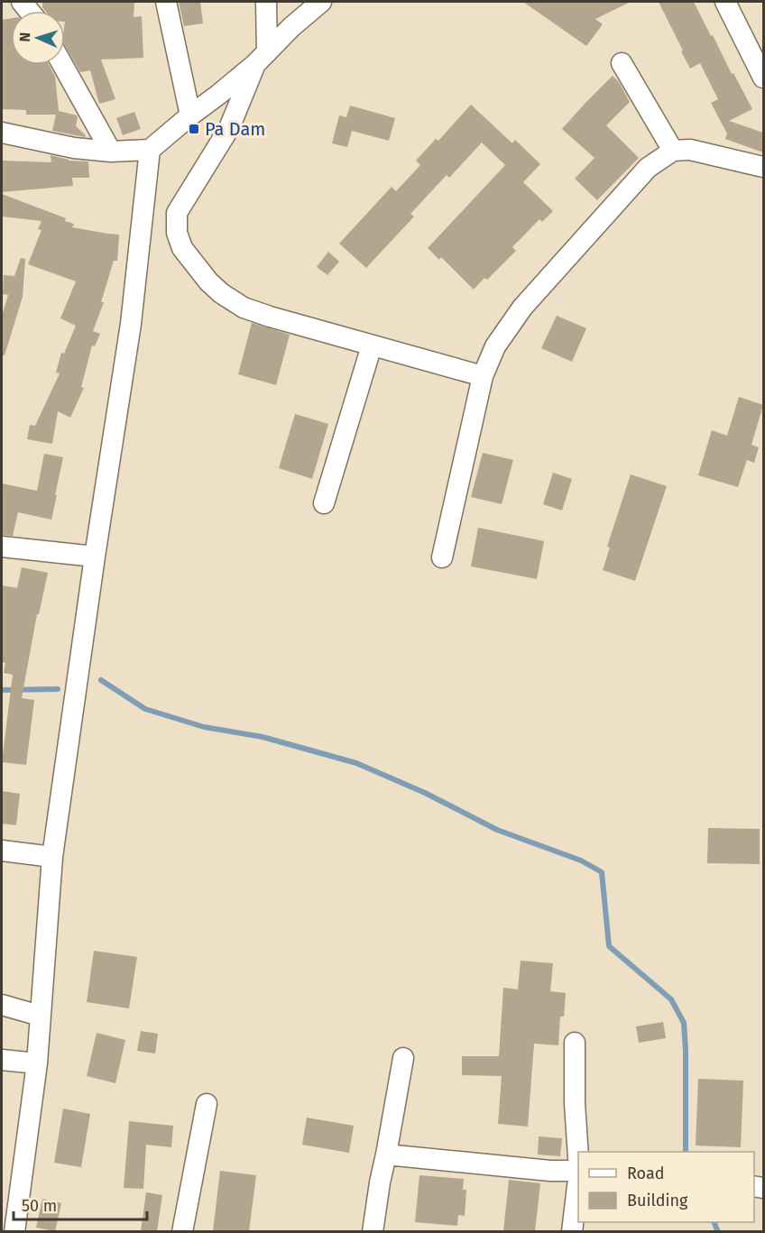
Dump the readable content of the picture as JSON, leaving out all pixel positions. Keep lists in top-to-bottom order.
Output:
{
  "places": {
    "transit": ["Pa Dam"]
  },
  "legend": ["Road", "Building"],
  "scale_bar": "50 m",
  "north": "left"
}
